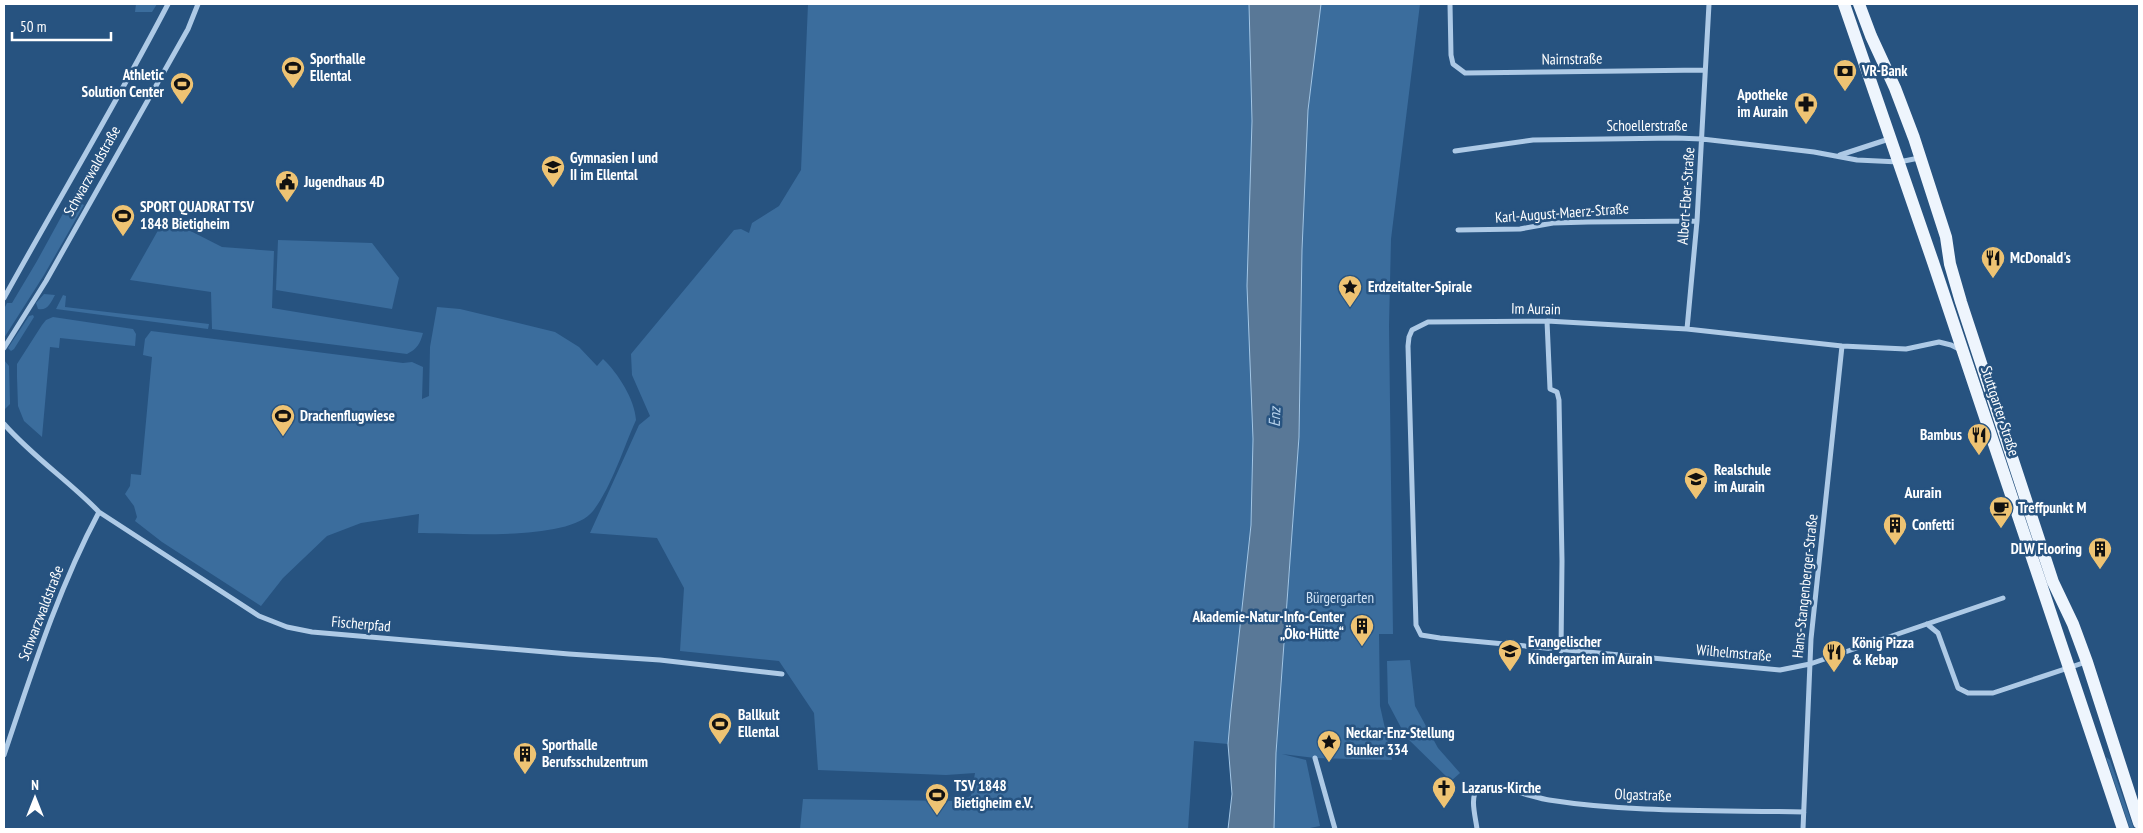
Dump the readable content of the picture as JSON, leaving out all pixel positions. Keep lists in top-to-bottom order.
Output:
{
  "streets": {
    "main road": ["Stuttgarter Straße"],
    "street": [
      "Nairnstraße",
      "Schoellerstraße",
      "Schwarzwaldstraße",
      "Albert-Eber-Straße",
      "Karl-August-Maerz-Straße",
      "Im Aurain",
      "Hans-Stangenberger-Straße",
      "Fischerpfad",
      "Wilhelmstraße",
      "Olgastraße"
    ]
  },
  "crossings": [
    ["Nairnstraße", "Albert-Eber-Straße"],
    ["Schoellerstraße", "Albert-Eber-Straße"],
    ["Schoellerstraße", "Stuttgarter Straße"],
    ["Schwarzwaldstraße", "Fischerpfad"],
    ["Albert-Eber-Straße", "Karl-August-Maerz-Straße"],
    ["Albert-Eber-Straße", "Im Aurain"],
    ["Im Aurain", "Stuttgarter Straße"],
    ["Im Aurain", "Hans-Stangenberger-Straße"],
    ["Im Aurain", "Wilhelmstraße"],
    ["Hans-Stangenberger-Straße", "Wilhelmstraße"],
    ["Hans-Stangenberger-Straße", "Olgastraße"]
  ],
  "districts": ["Aurain"],
  "water": ["Enz"],
  "parks": ["Bürgergarten"],
  "places": {
    "sports": [
      "Sporthalle Ellental",
      "Athletic Solution Center",
      "SPORT QUADRAT TSV 1848 Bietigheim",
      "Drachenflugwiese",
      "Ballkult Ellental",
      "TSV 1848 Bietigheim e.V."
    ],
    "bank": ["VR-Bank"],
    "pharmacy": ["Apotheke im Aurain"],
    "school or university": ["Gymnasien I und II im Ellental", "Realschule im Aurain", "Evangelischer Kindergarten im Aurain"],
    "public building": ["Jugendhaus 4D"],
    "restaurant": ["McDonald's", "Bambus", "König Pizza & Kebap"],
    "place": ["Erdzeitalter-Spirale", "Neckar-Enz-Stellung Bunker 334"],
    "cafe": ["Treffpunkt M"],
    "building": [
      "Confetti",
      "DLW Flooring",
      "Akademie-Natur-Info-Center „Öko-Hütte“",
      "Sporthalle Berufsschulzentrum"
    ],
    "church": ["Lazarus-Kirche"]
  },
  "scale_bar": "50 m",
  "north": "top"
}
